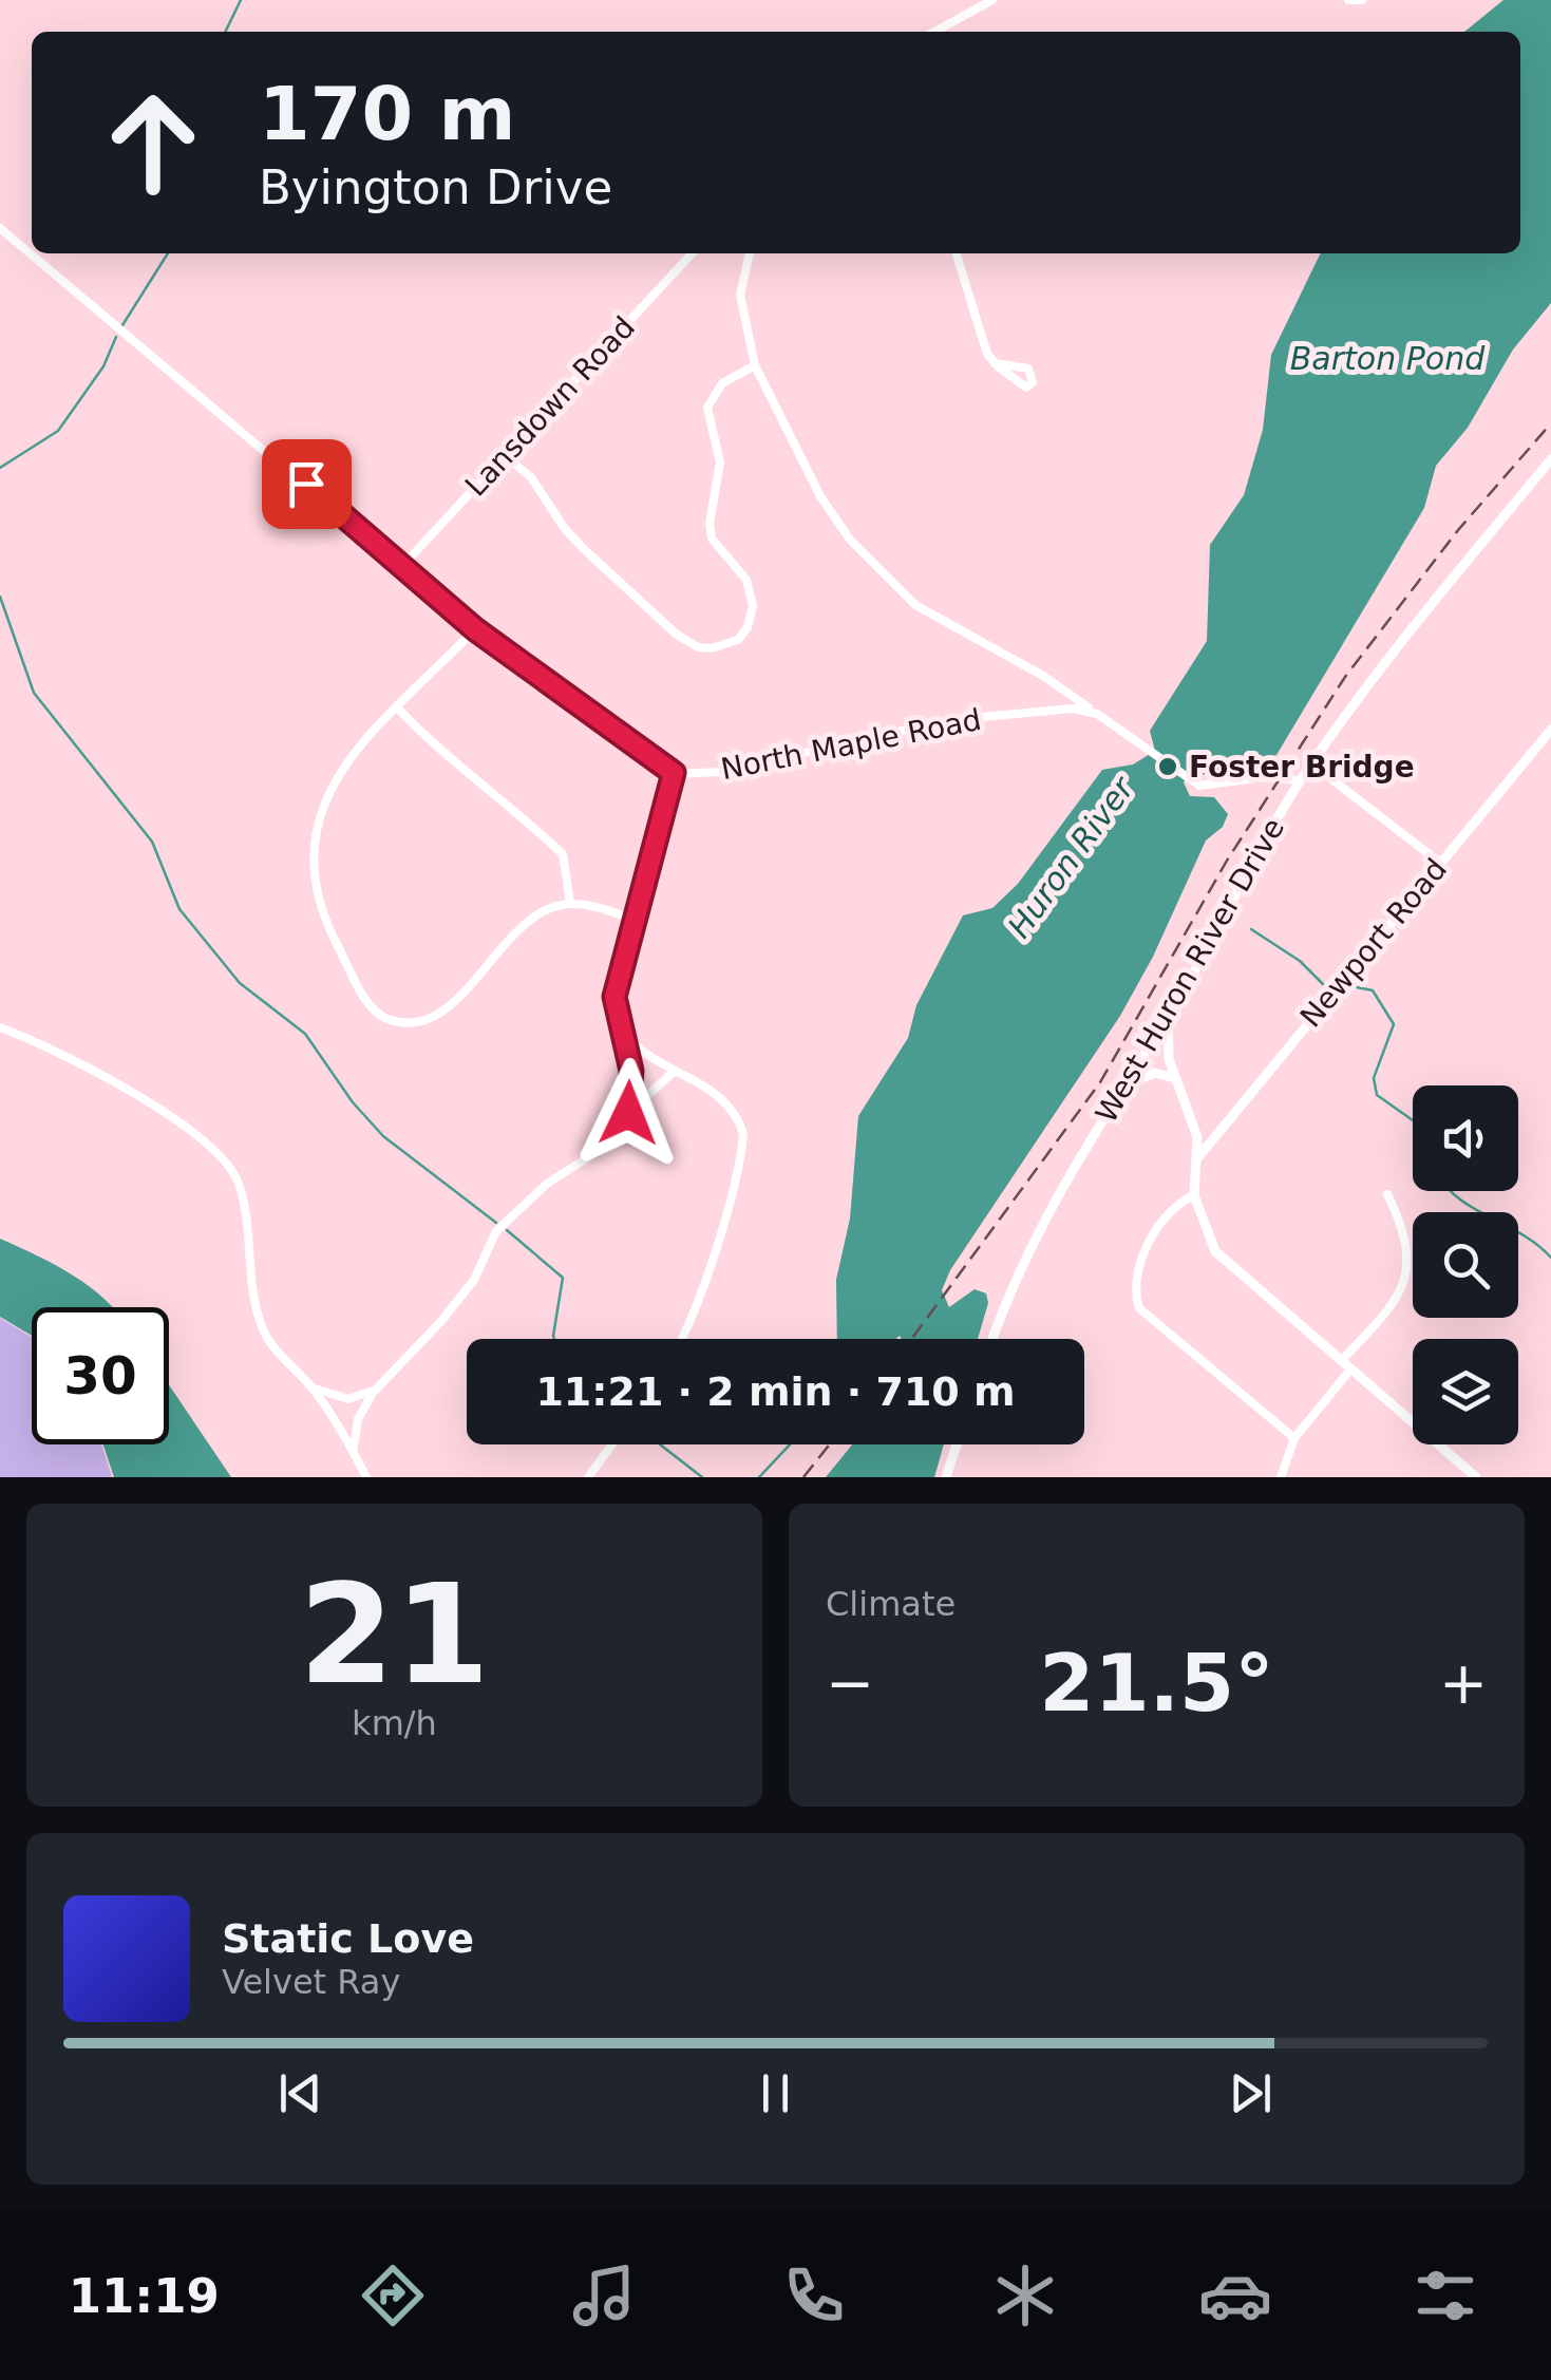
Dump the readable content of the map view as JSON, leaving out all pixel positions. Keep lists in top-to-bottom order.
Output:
{
  "streets": {
    "street": [
      "Lansdown Road",
      "North Maple Road",
      "Newport Road",
      "West Huron River Drive"
    ]
  },
  "water": ["Barton Pond", "Huron River"],
  "places": ["Foster Bridge"],
  "page": {
    "turn": ["170 m", "Byington Drive"],
    "limit": "30",
    "trip": "11:21 · 2 min · 710 m",
    "tile": [
      ["21", "km/h"],
      "Climate"
    ],
    "heat": ["−", "21.5°", "+"],
    "song": ["Static Love", "Velvet Ray"],
    "tabs": "11:19"
  }
}
